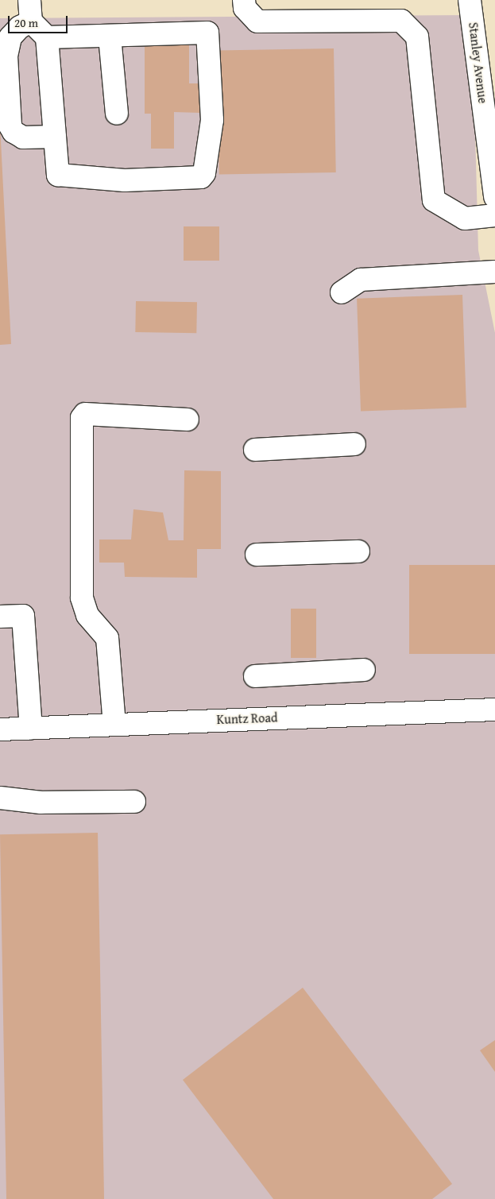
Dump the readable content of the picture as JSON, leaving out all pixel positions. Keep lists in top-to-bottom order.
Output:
{
  "streets": {
    "street": ["Stanley Avenue", "Kuntz Road"]
  },
  "scale_bar": "20 m"
}
